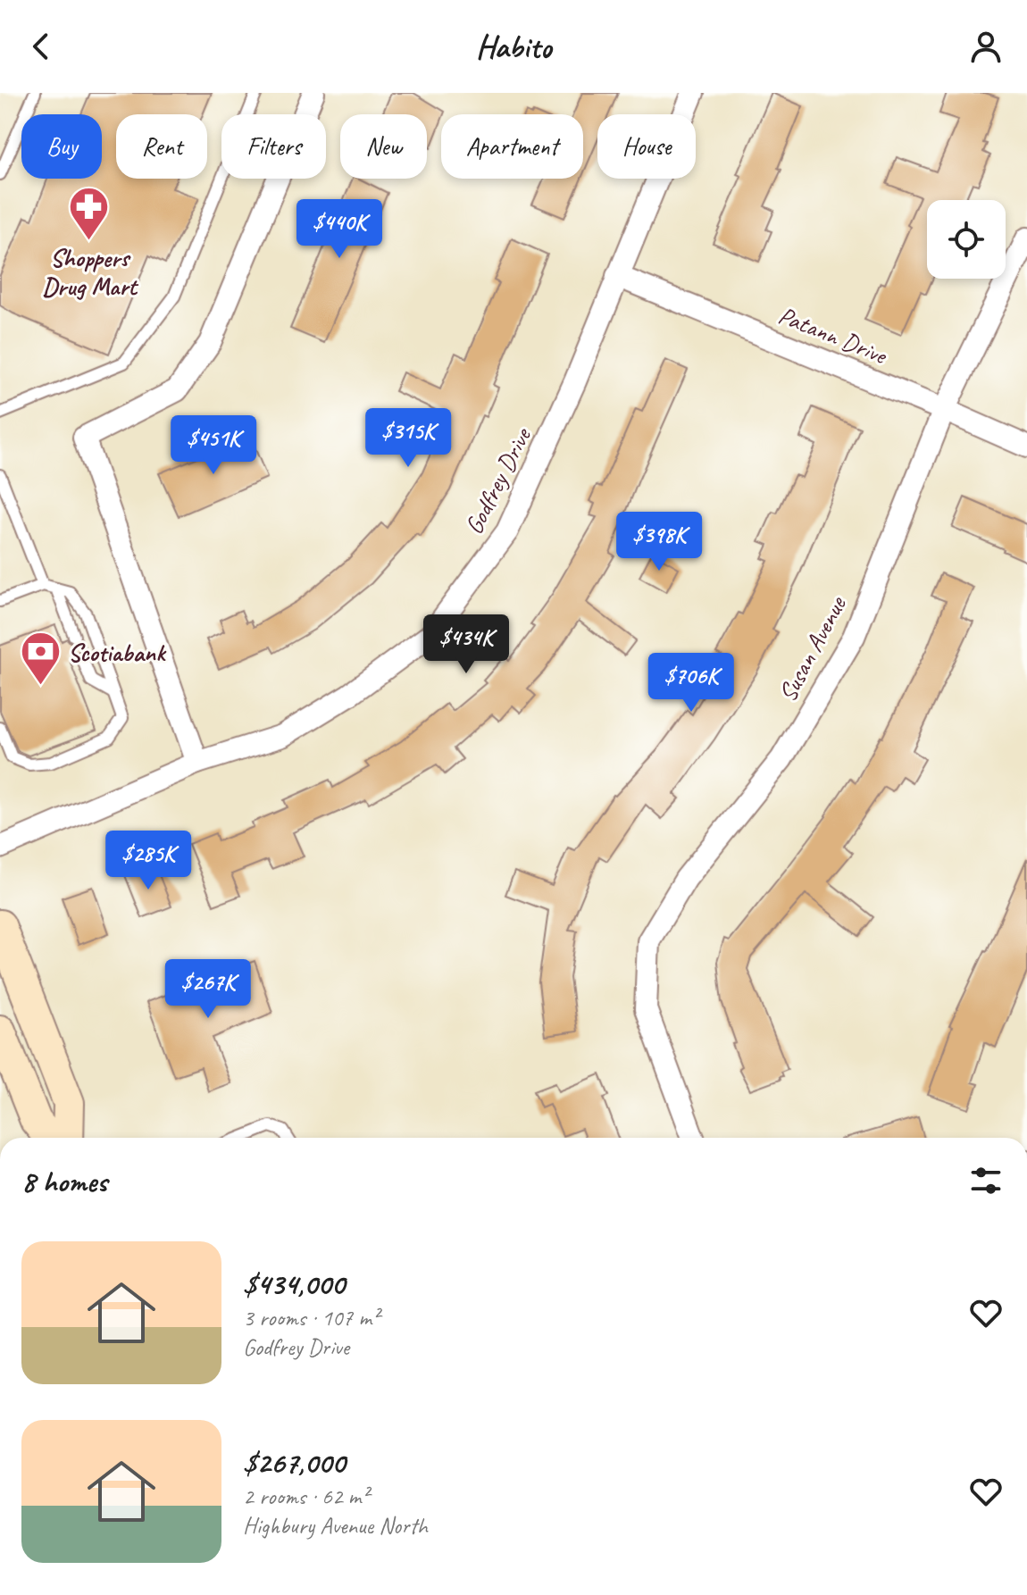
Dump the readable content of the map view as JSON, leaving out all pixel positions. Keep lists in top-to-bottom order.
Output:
{
  "streets": {
    "street": ["Patann Drive", "Godfrey Drive", "Susan Avenue"]
  },
  "crossings": [
    ["Patann Drive", "Godfrey Drive"],
    ["Patann Drive", "Susan Avenue"]
  ],
  "places": {
    "pharmacy": ["Shoppers Drug Mart"],
    "bank": ["Scotiabank"]
  },
  "page": {
    "header": "Habito",
    "chip": [
      "Buy",
      "Rent",
      "Filters",
      "New",
      "Apartment",
      "House"
    ],
    "price": [
      "$440K",
      "$315K",
      "$451K",
      "$398K",
      "$434K",
      "$706K",
      "$285K",
      "$267K"
    ],
    "heading": "8 homes",
    "list": [
      {
        "name": "$434,000",
        "note": "3 rooms · 107 m² · Godfrey Drive"
      },
      {
        "name": "$267,000",
        "note": "2 rooms · 62 m² · Highbury Avenue North"
      }
    ]
  }
}
